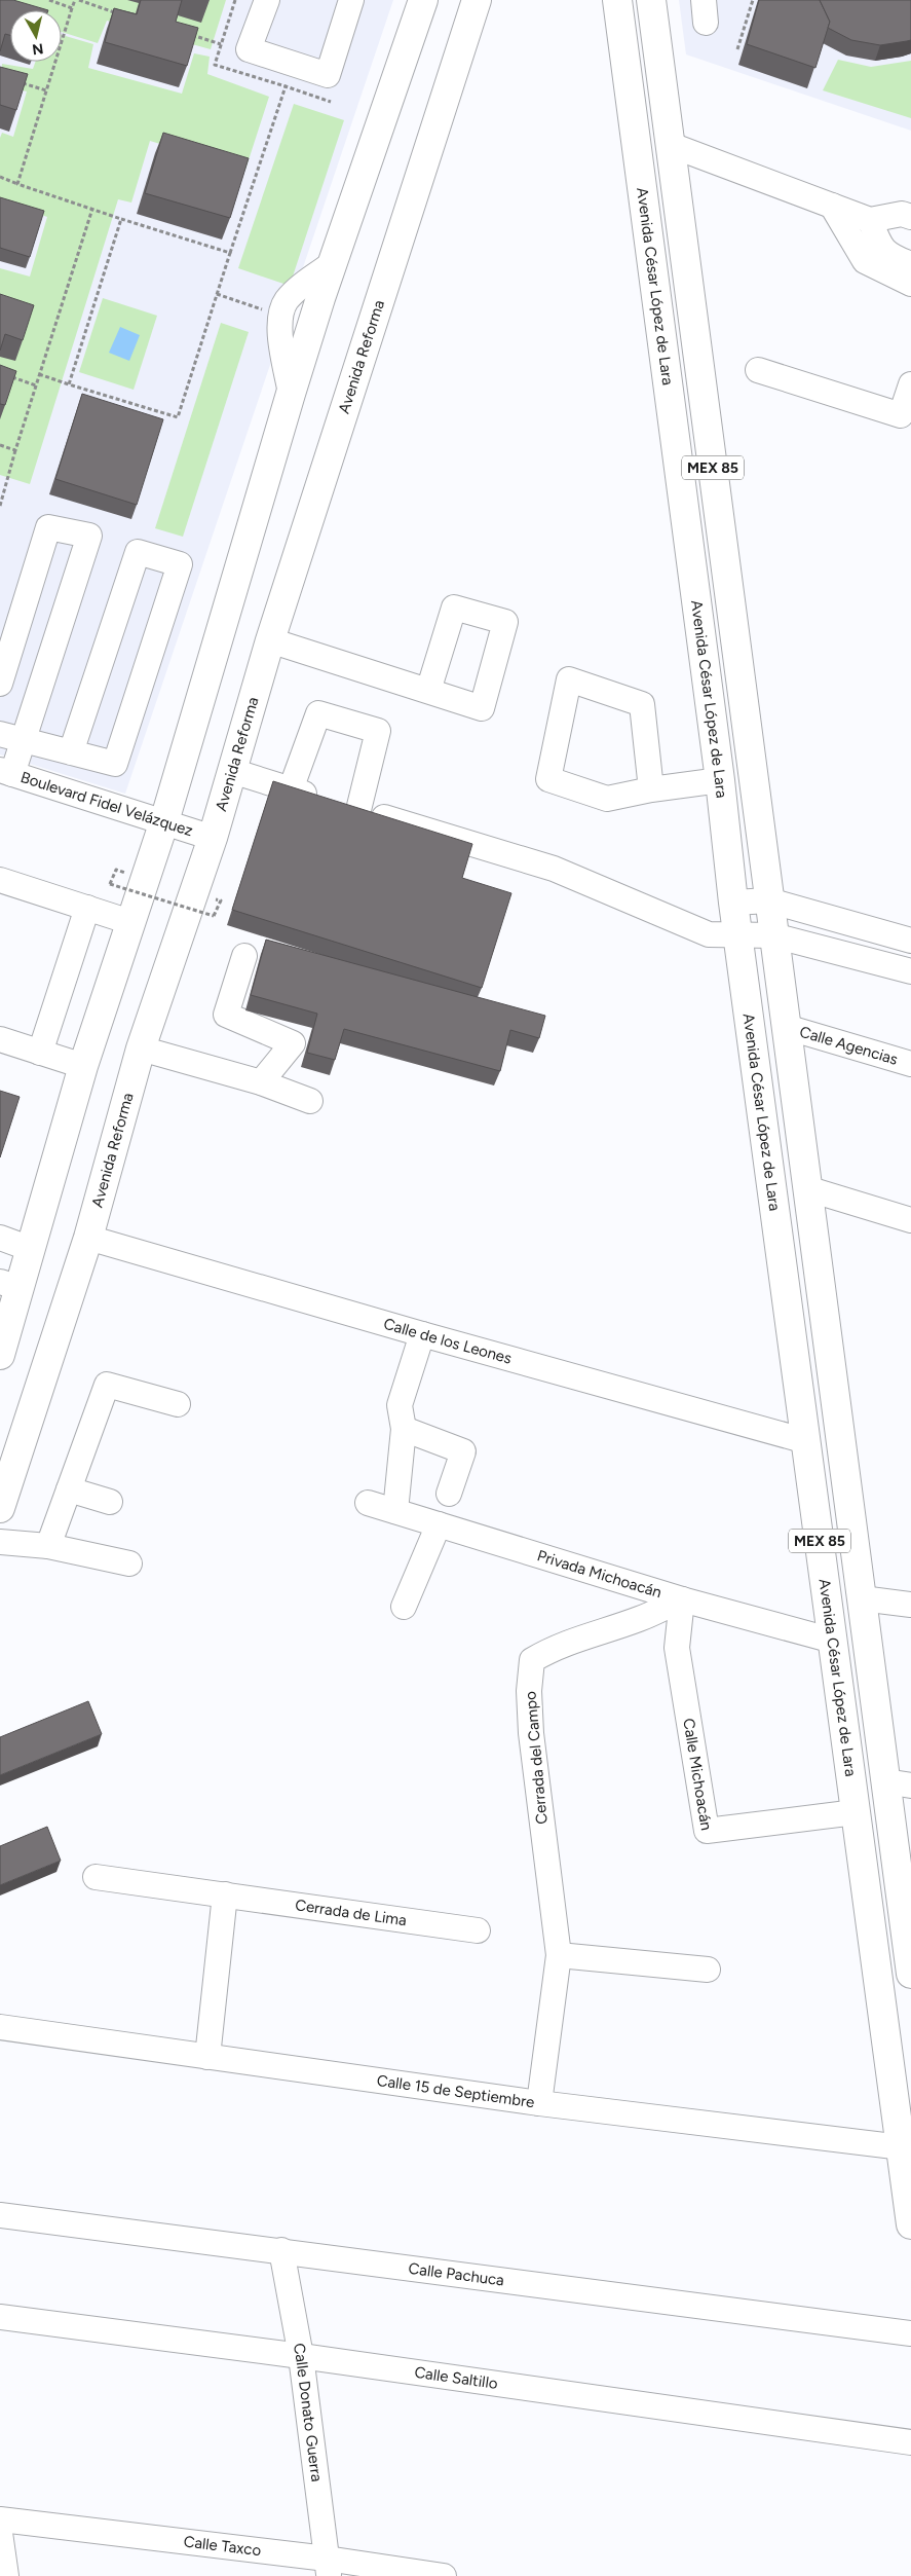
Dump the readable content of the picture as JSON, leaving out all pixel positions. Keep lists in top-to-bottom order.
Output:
{
  "streets": {
    "main road": ["Avenida César López de Lara", "Avenida Reforma", "MEX 85"],
    "street": [
      "Boulevard Fidel Velázquez",
      "Calle Agencias",
      "Calle de los Leones",
      "Privada Michoacán",
      "Cerrada del Campo",
      "Calle Michoacán",
      "Cerrada de Lima",
      "Calle 15 de Septiembre",
      "Calle Pachuca",
      "Calle Saltillo",
      "Calle Donato Guerra",
      "Calle Taxco"
    ]
  },
  "crossings": [
    ["Avenida César López de Lara", "Calle de los Leones"],
    ["Avenida César López de Lara", "Privada Michoacán"],
    ["Avenida César López de Lara", "Calle Michoacán"],
    ["Avenida César López de Lara", "Calle 15 de Septiembre"],
    ["Avenida Reforma", "Boulevard Fidel Velázquez"],
    ["Avenida Reforma", "Calle de los Leones"],
    ["MEX 85", "Calle Agencias"],
    ["Privada Michoacán", "Cerrada del Campo"],
    ["Privada Michoacán", "Calle Michoacán"],
    ["Cerrada del Campo", "Calle Michoacán"],
    ["Cerrada del Campo", "Calle 15 de Septiembre"],
    ["Calle Pachuca", "Calle Donato Guerra"],
    ["Calle Saltillo", "Calle Donato Guerra"],
    ["Calle Donato Guerra", "Calle Taxco"]
  ],
  "north": "bottom"
}
